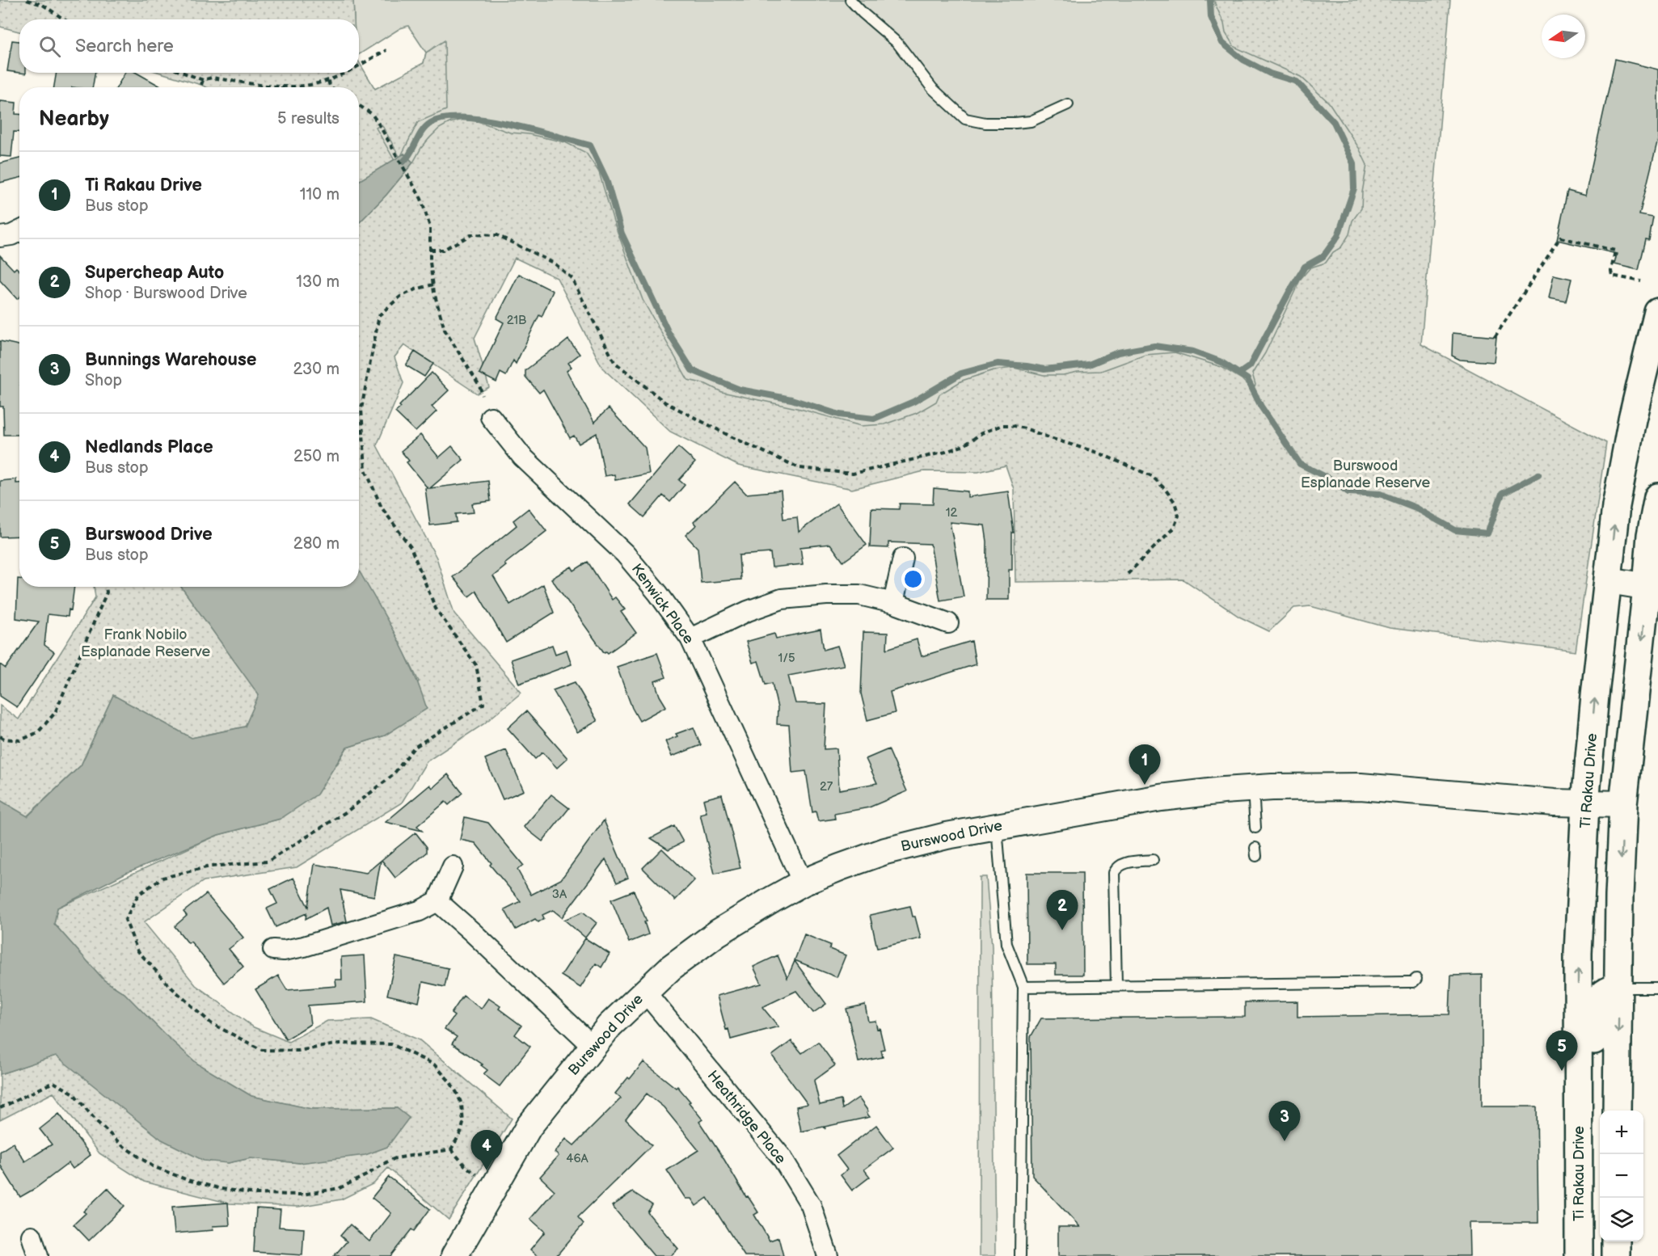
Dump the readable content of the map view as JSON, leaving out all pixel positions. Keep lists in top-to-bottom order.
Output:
{
  "streets": {
    "main road": ["Ti Rakau Drive"],
    "street": ["Kenwick Place", "Burswood Drive", "Heathridge Place"]
  },
  "crossings": [
    ["Kenwick Place", "Burswood Drive"],
    ["Ti Rakau Drive", "Burswood Drive"],
    ["Burswood Drive", "Heathridge Place"]
  ],
  "parks": ["Burswood Esplanade Reserve", "Frank Nobilo Esplanade Reserve"],
  "house_numbers": [
    "21B",
    "12",
    "1/5",
    "27",
    "3A",
    "46A"
  ],
  "north": "left",
  "page": {
    "search": "Search here",
    "heading": ["Nearby", "5 results"],
    "list": [
      {
        "mark": "1",
        "name": "Ti Rakau Drive",
        "note": "Bus stop",
        "value": "110 m"
      },
      {
        "mark": "2",
        "name": "Supercheap Auto",
        "note": "Shop · Burswood Drive",
        "value": "130 m"
      },
      {
        "mark": "3",
        "name": "Bunnings Warehouse",
        "note": "Shop",
        "value": "230 m"
      },
      {
        "mark": "4",
        "name": "Nedlands Place",
        "note": "Bus stop",
        "value": "250 m"
      },
      {
        "mark": "5",
        "name": "Burswood Drive",
        "note": "Bus stop",
        "value": "280 m"
      }
    ],
    "pins": [
      "1",
      "2",
      "5",
      "3",
      "4"
    ],
    "map_buttons": ["+", "−"]
  }
}
